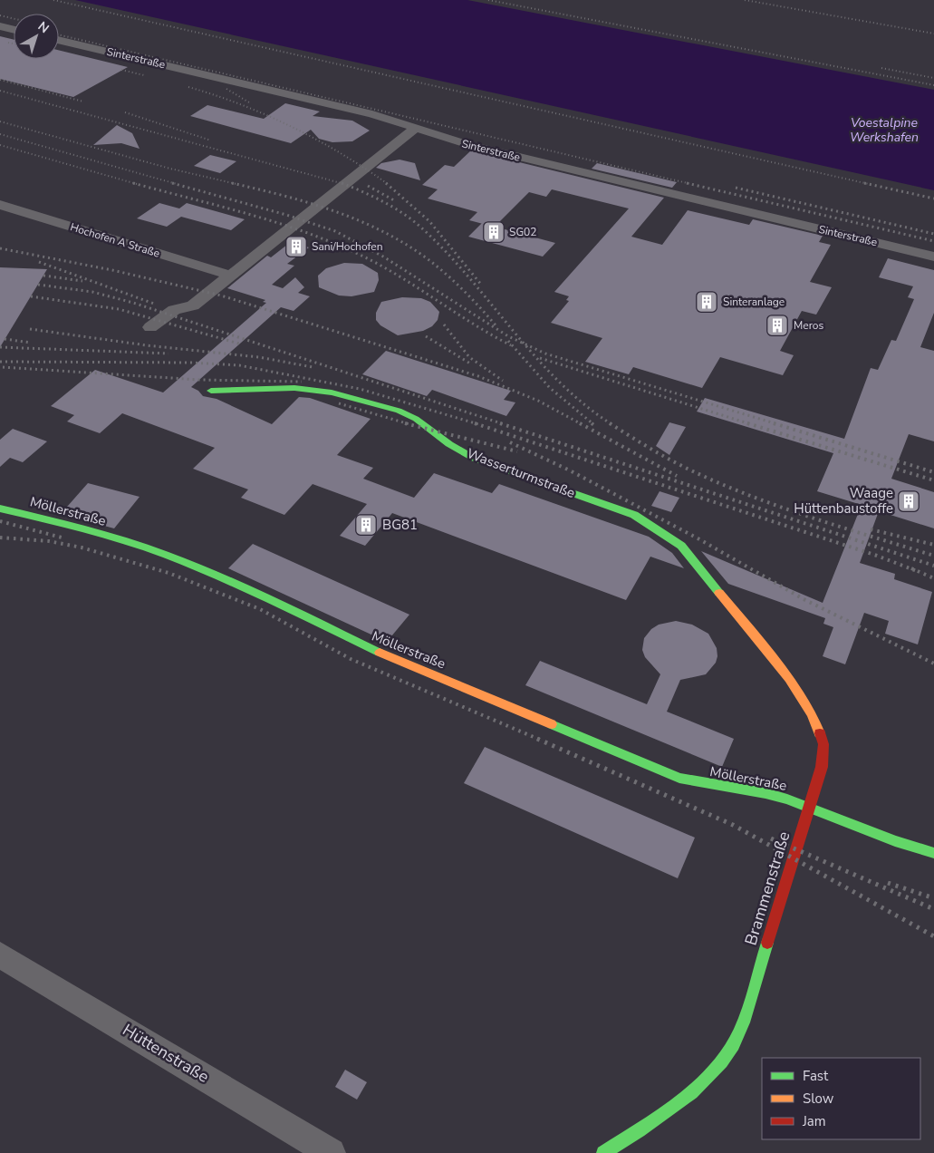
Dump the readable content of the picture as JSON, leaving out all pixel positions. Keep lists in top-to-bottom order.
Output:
{
  "streets": {
    "street": [
      "Sinterstraße",
      "Hochofen A Straße",
      "Wasserturmstraße",
      "Möllerstraße",
      "Brammenstraße",
      "Hüttenstraße"
    ]
  },
  "crossings": [
    ["Wasserturmstraße", "Brammenstraße"],
    ["Möllerstraße", "Brammenstraße"]
  ],
  "water": ["Voestalpine Werkshafen"],
  "places": {
    "building": [
      "SG02",
      "Sani/Hochofen",
      "Sinteranlage",
      "Meros",
      "Waage Hüttenbaustoffe",
      "BG81"
    ]
  },
  "legend": ["Fast", "Slow", "Jam"],
  "north": "top right"
}
